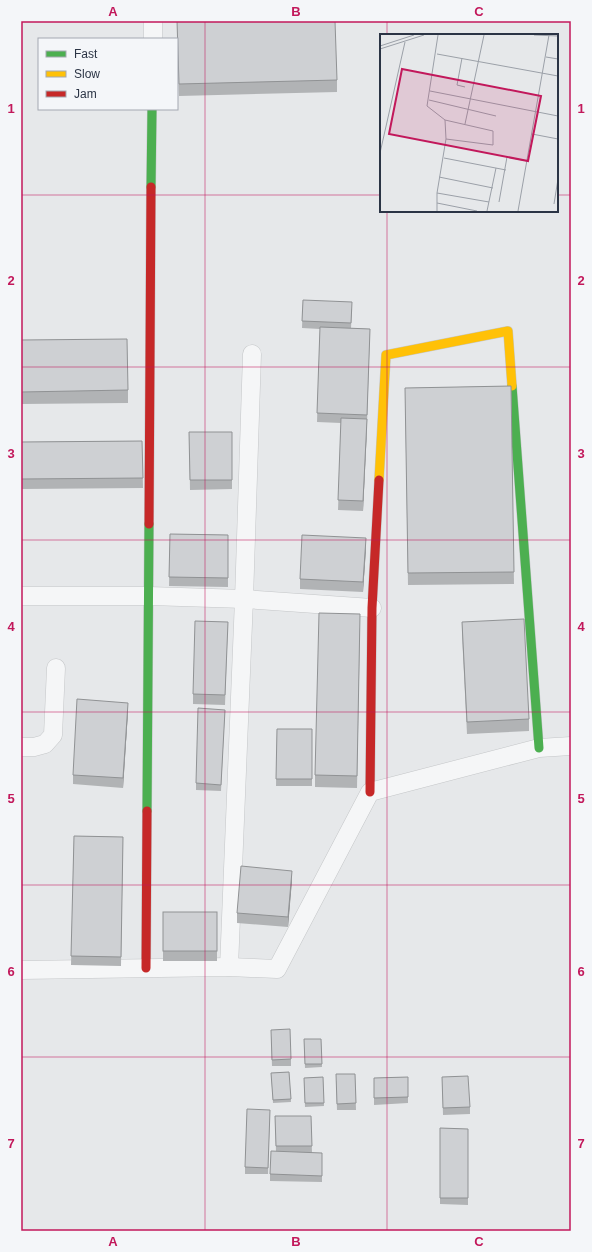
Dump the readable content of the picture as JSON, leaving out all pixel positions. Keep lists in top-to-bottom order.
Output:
{
  "legend": ["Fast", "Slow", "Jam"],
  "grid": {
    "columns": ["A", "B", "C"],
    "rows": [
      "1",
      "2",
      "3",
      "4",
      "5",
      "6",
      "7"
    ]
  }
}
